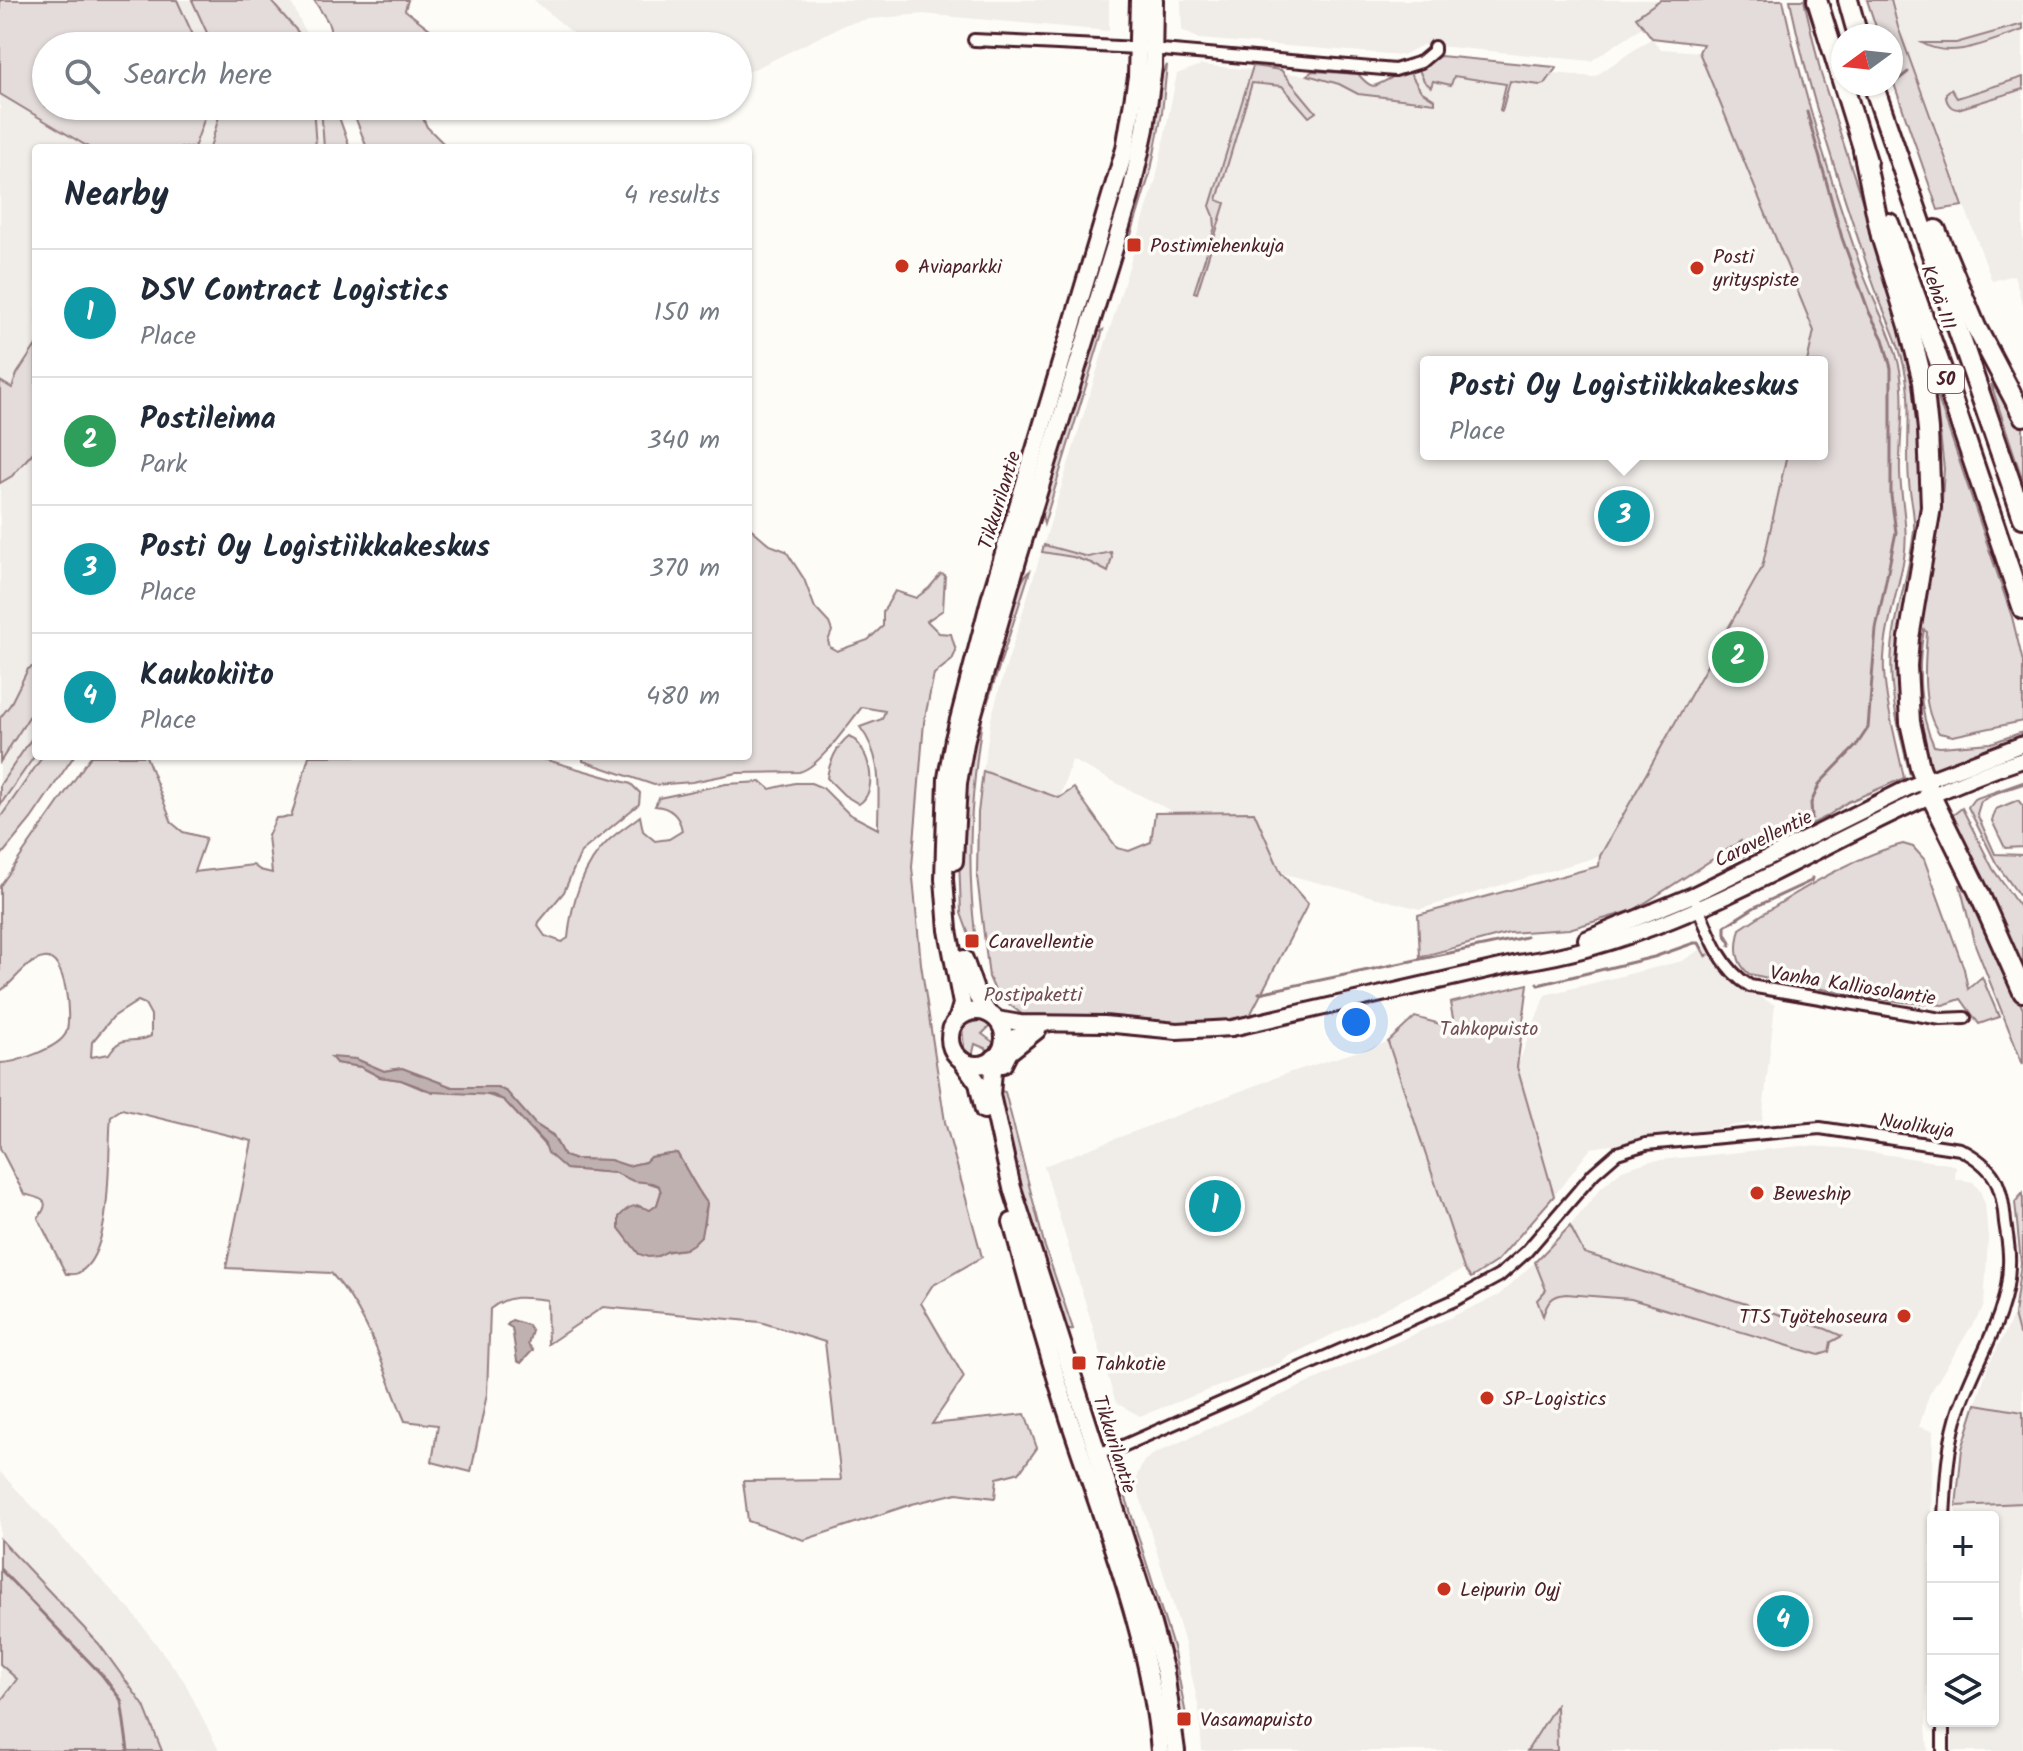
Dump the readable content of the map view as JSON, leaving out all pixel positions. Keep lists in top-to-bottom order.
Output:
{
  "streets": {
    "highway": ["Kehä III", "50"],
    "main road": ["Tikkurilantie", "Caravellentie"],
    "street": ["Vanha Kalliosolantie", "Nuolikuja"]
  },
  "crossings": [
    ["Tikkurilantie", "Caravellentie"],
    ["Tikkurilantie", "Nuolikuja"],
    ["Caravellentie", "Vanha Kalliosolantie"]
  ],
  "parks": ["Postipaketti", "Tahkopuisto"],
  "places": {
    "transit": [
      "Postimiehenkuja",
      "Caravellentie",
      "Tahkotie",
      "Vasamapuisto"
    ],
    "other": [
      "Aviaparkki",
      "Posti yrityspiste",
      "Beweship",
      "TTS Työtehoseura",
      "SP-Logistics",
      "Leipurin Oyj"
    ]
  },
  "north": "left",
  "page": {
    "search": "Search here",
    "heading": ["Nearby", "4 results"],
    "list": [
      {
        "mark": "1",
        "name": "DSV Contract Logistics",
        "note": "Place",
        "value": "150 m"
      },
      {
        "mark": "2",
        "name": "Postileima",
        "note": "Park",
        "value": "340 m"
      },
      {
        "mark": "3",
        "name": "Posti Oy Logistiikkakeskus",
        "note": "Place",
        "value": "370 m"
      },
      {
        "mark": "4",
        "name": "Kaukokiito",
        "note": "Place",
        "value": "480 m"
      }
    ],
    "popup": ["Posti Oy Logistiikkakeskus", "Place"],
    "pins": [
      "3",
      "2",
      "1",
      "4"
    ],
    "map_buttons": ["+", "−"]
  }
}
